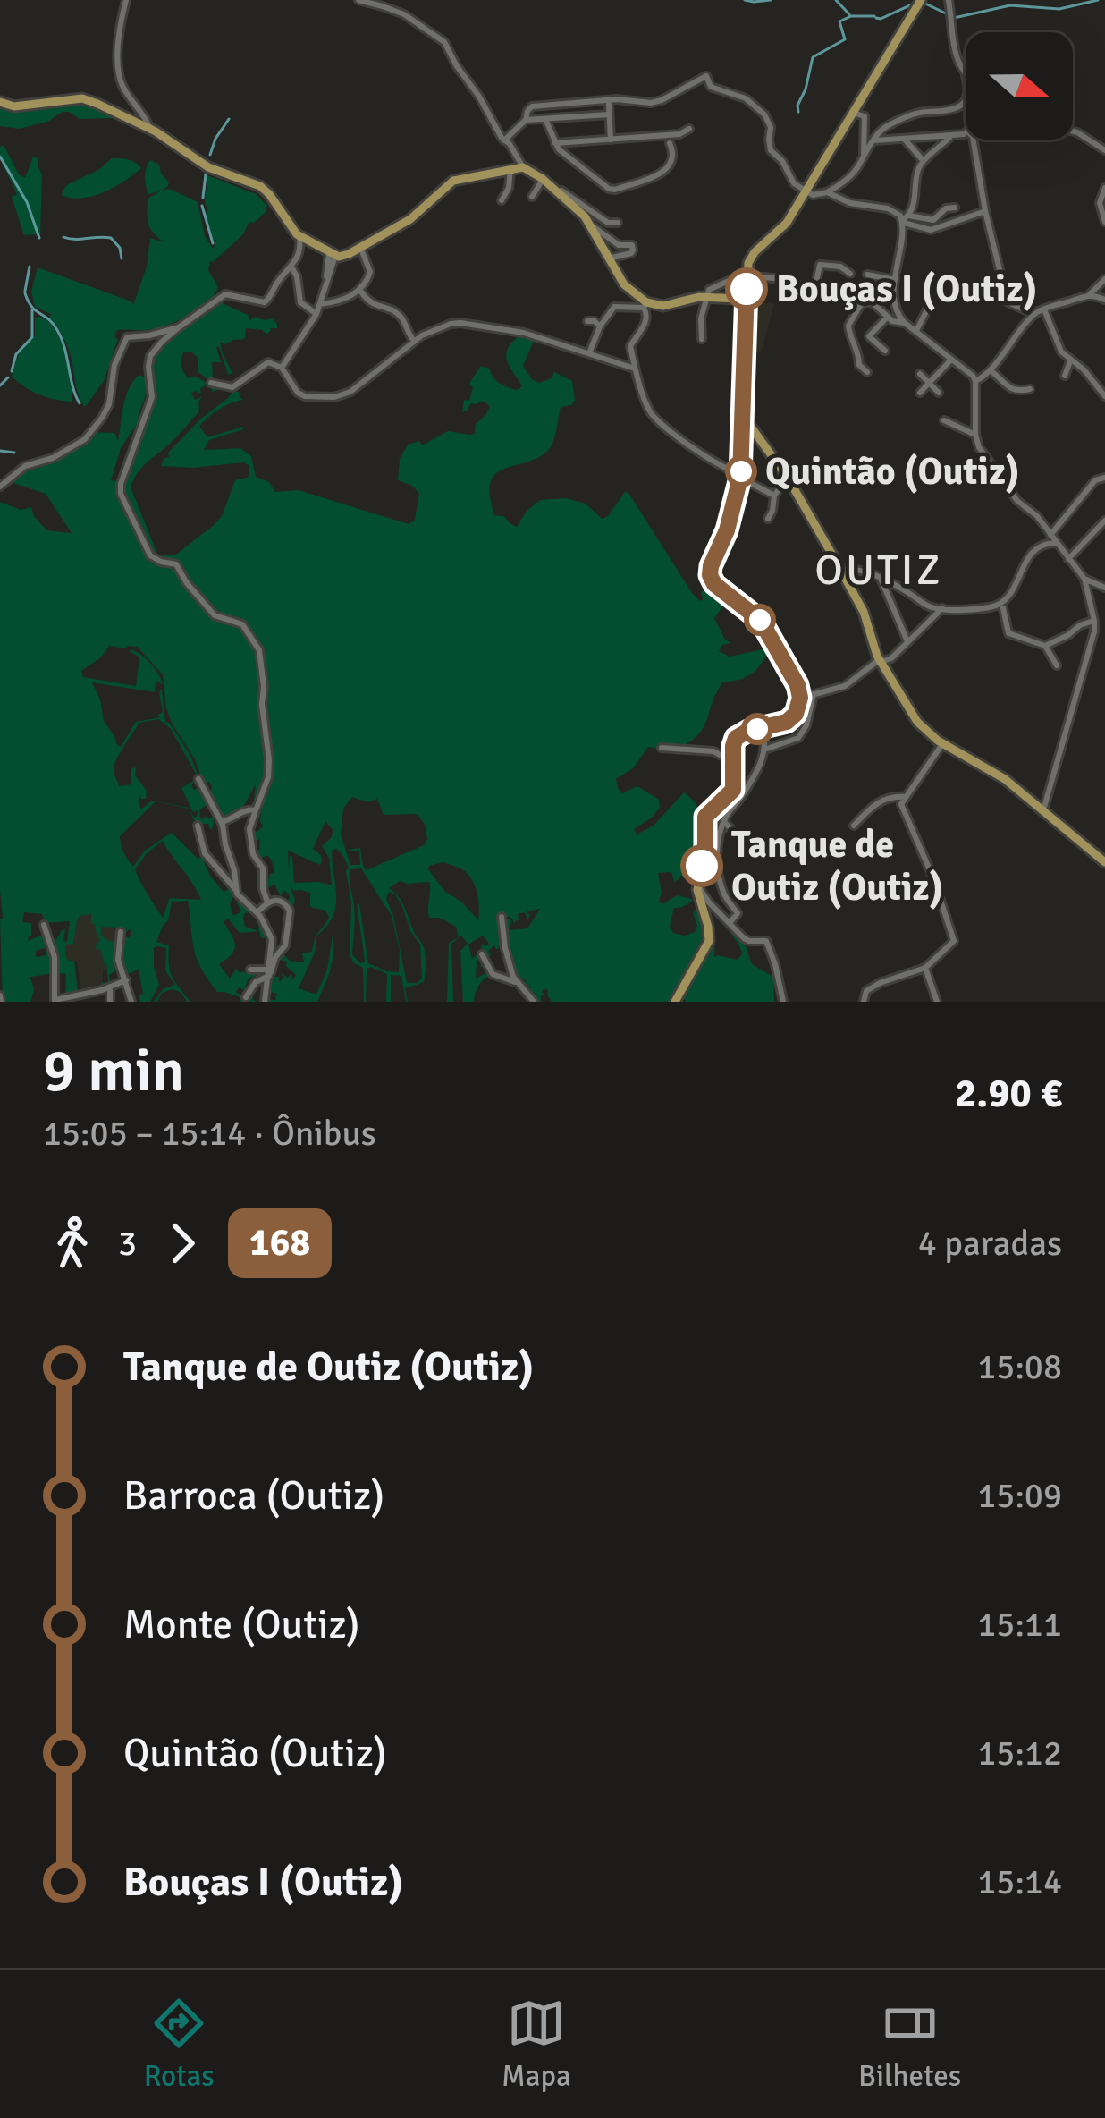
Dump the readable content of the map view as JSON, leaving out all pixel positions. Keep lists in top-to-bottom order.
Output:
{
  "districts": ["OUTIZ"],
  "places": ["Bouças I (Outiz)", "Quintão (Outiz)", "Tanque de Outiz (Outiz)"],
  "lines": ["bus line 168"],
  "north": "right",
  "page": {
    "heading": ["9 min", "15:05 – 15:14 · Ônibus", "2.90 €"],
    "legs": ["3", "168", "4 paradas"],
    "list": [
      {
        "name": "Tanque de Outiz (Outiz)",
        "value": "15:08"
      },
      {
        "name": "Barroca (Outiz)",
        "value": "15:09"
      },
      {
        "name": "Monte (Outiz)",
        "value": "15:11"
      },
      {
        "name": "Quintão (Outiz)",
        "value": "15:12"
      },
      {
        "name": "Bouças I (Outiz)",
        "value": "15:14"
      }
    ],
    "tabs": ["Rotas", "Mapa", "Bilhetes"]
  }
}
